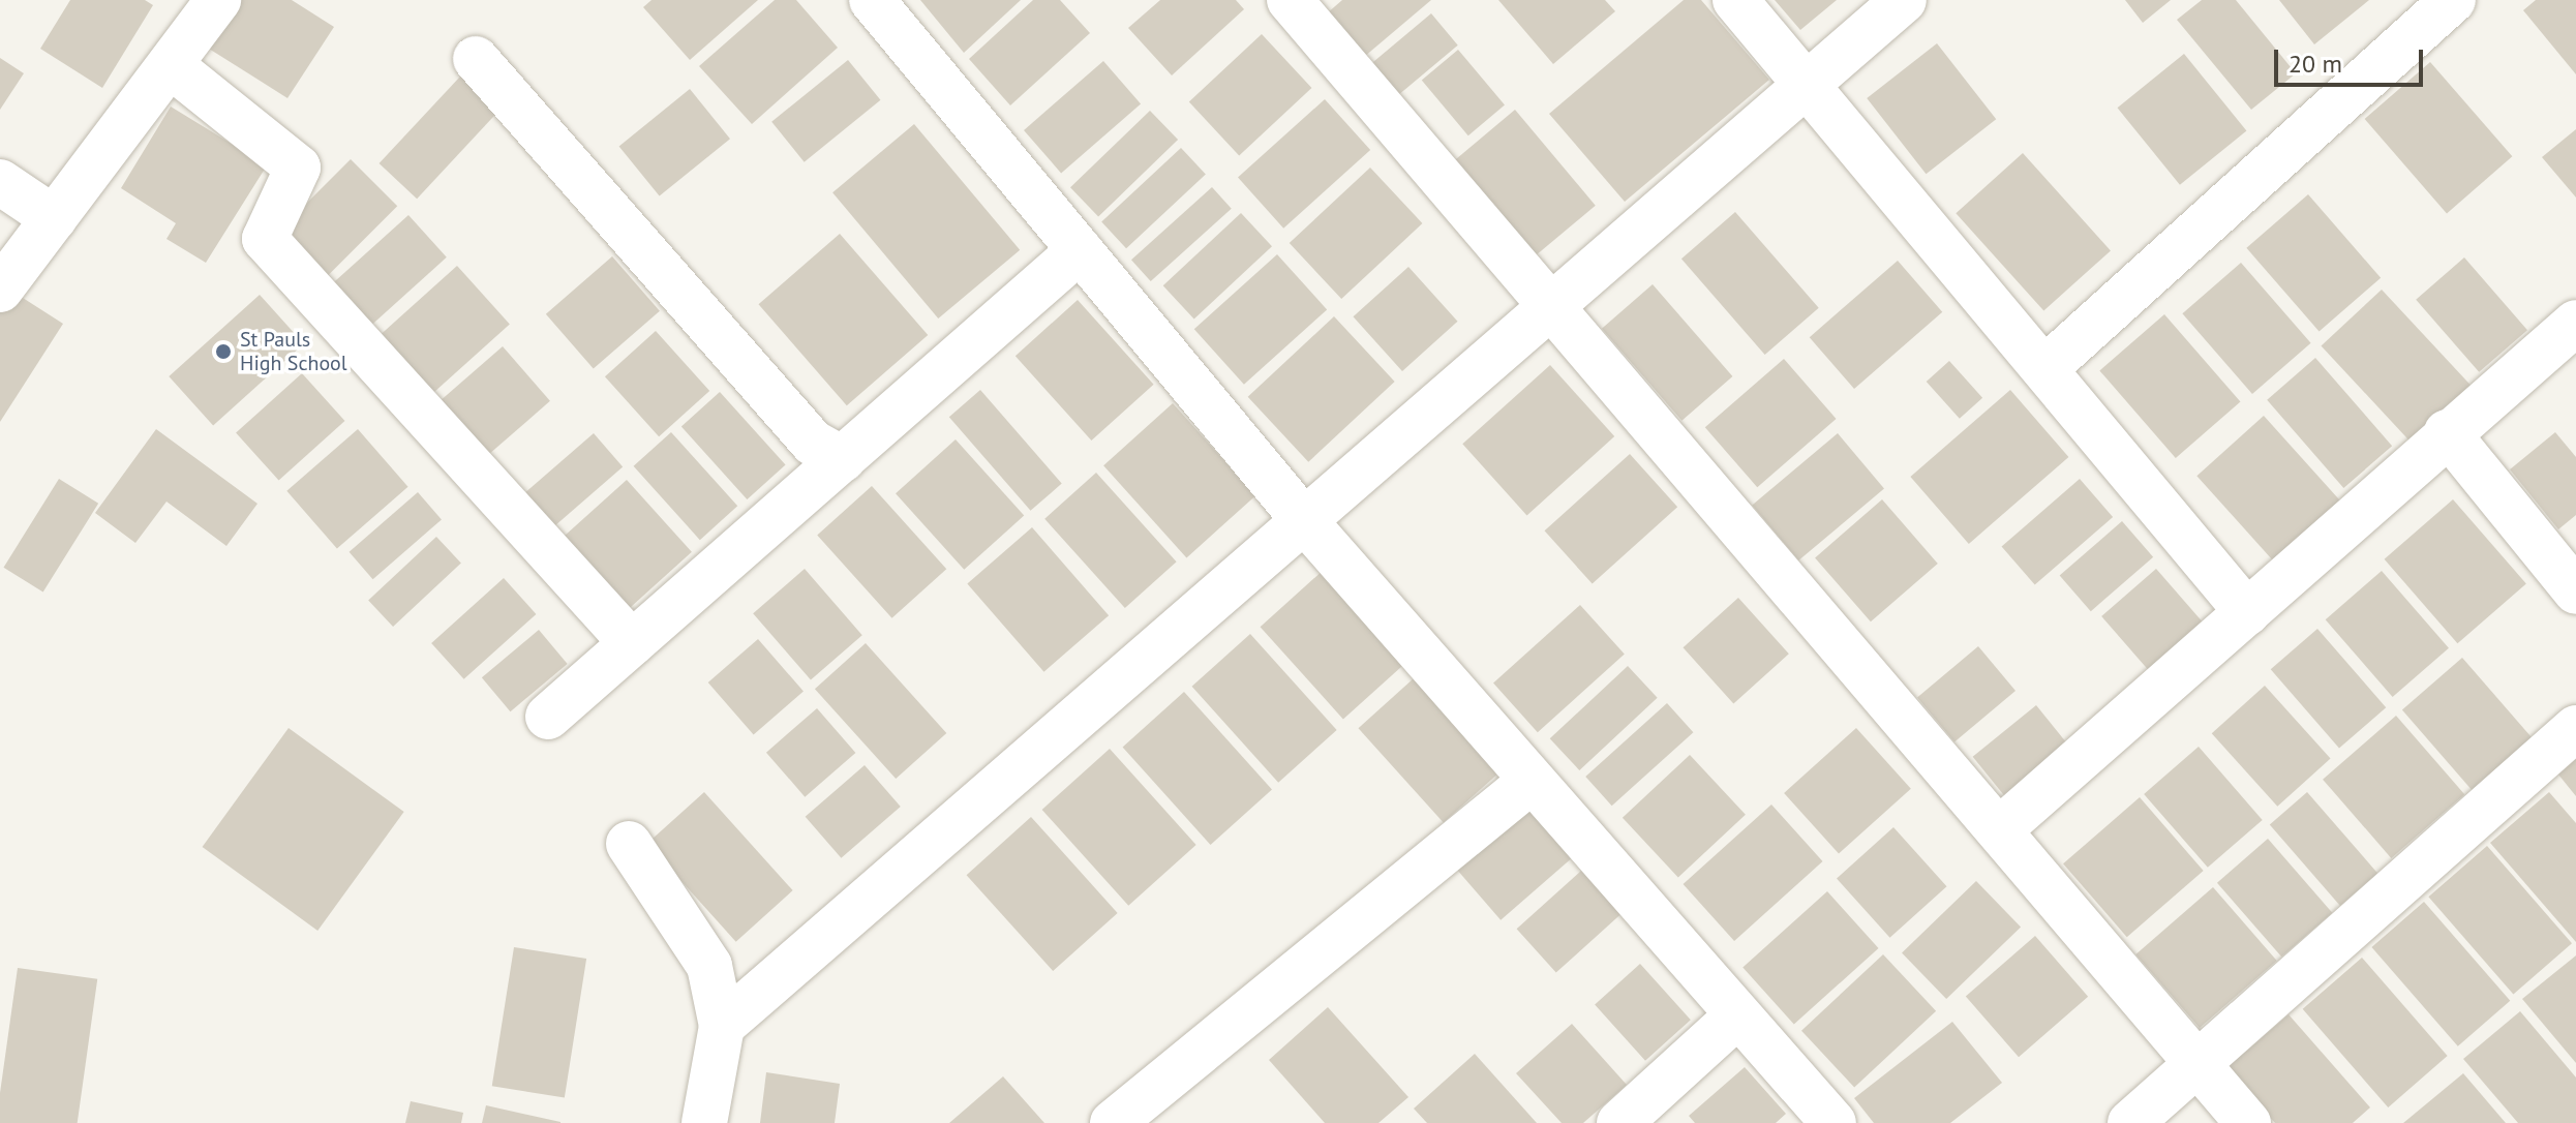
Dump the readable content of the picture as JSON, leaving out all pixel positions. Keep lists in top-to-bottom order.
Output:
{
  "places": ["St Pauls High School"],
  "scale_bar": "20 m"
}
